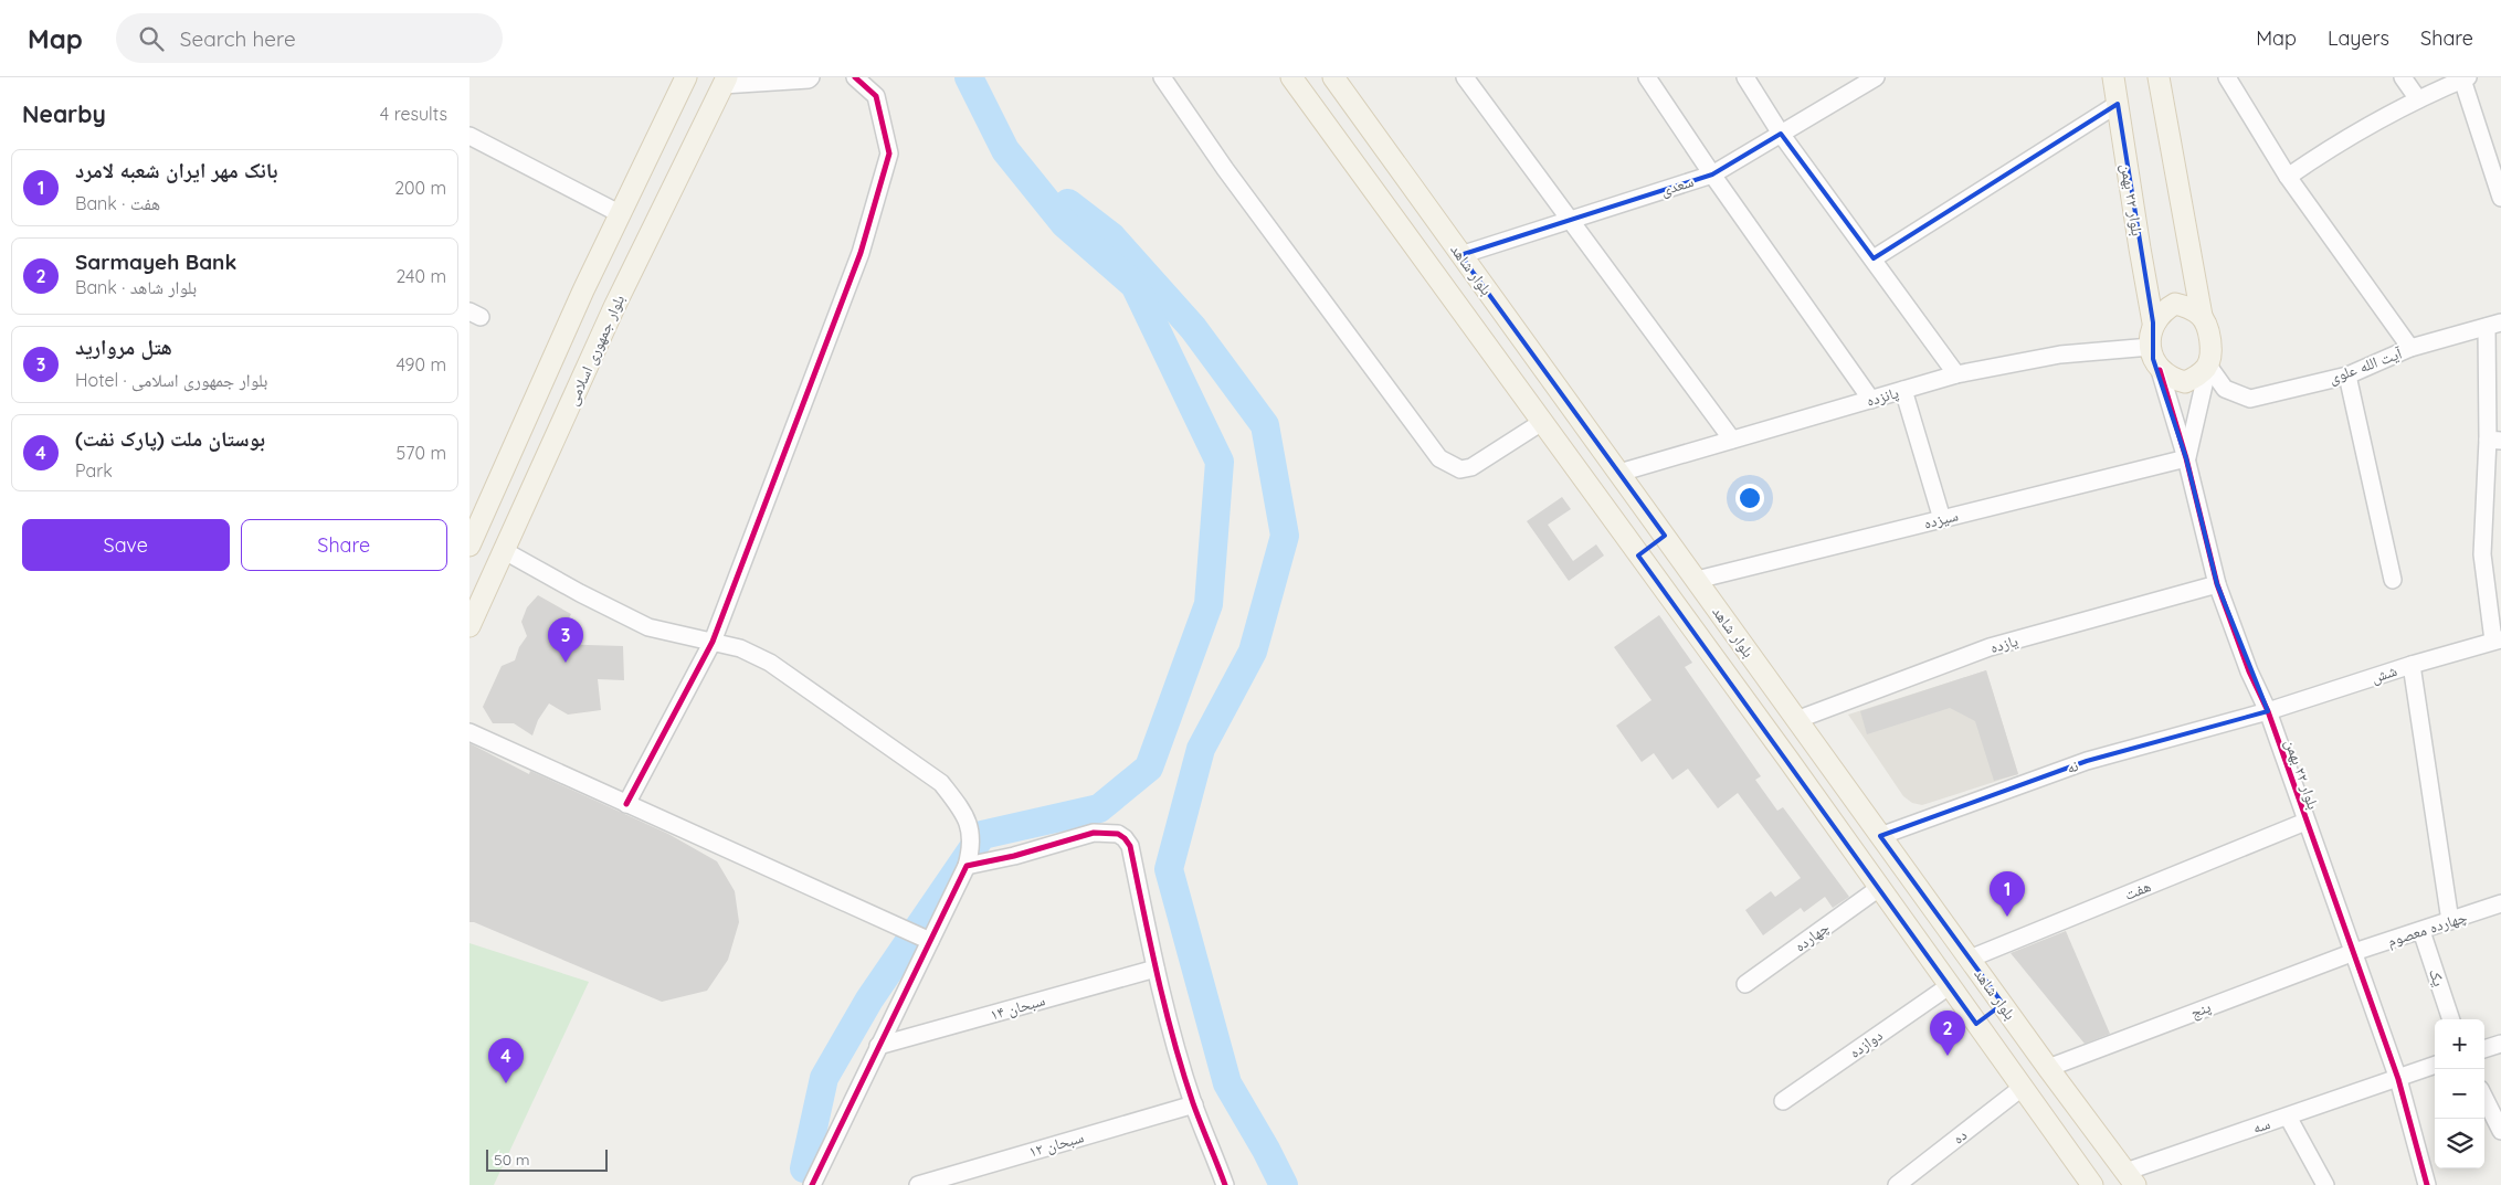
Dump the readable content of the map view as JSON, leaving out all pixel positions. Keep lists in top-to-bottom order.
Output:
{
  "streets": {
    "main road": ["بلوار ۲۲ بهمن", "بلوار شاهد", "بلوار جمهوری اسلامی"],
    "street": [
      "سعدی",
      "آیت الله علوی",
      "پانزده",
      "سیزده",
      "یازده",
      "شش",
      "نه",
      "هفت",
      "چهارده معصوم",
      "چهارده",
      "یک",
      "سبحان ۱۴",
      "پنج",
      "دوازده",
      "سه",
      "ده",
      "سبحان ۱۲"
    ]
  },
  "crossings": [
    ["سعدی", "بلوار شاهد"],
    ["بلوار ۲۲ بهمن", "آیت الله علوی"],
    ["بلوار ۲۲ بهمن", "پانزده"],
    ["بلوار ۲۲ بهمن", "سیزده"],
    ["بلوار ۲۲ بهمن", "یازده"],
    ["بلوار ۲۲ بهمن", "شش"],
    ["بلوار ۲۲ بهمن", "نه"],
    ["بلوار ۲۲ بهمن", "هفت"],
    ["بلوار ۲۲ بهمن", "چهارده معصوم"],
    ["بلوار ۲۲ بهمن", "پنج"],
    ["بلوار ۲۲ بهمن", "سه"],
    ["بلوار شاهد", "پانزده"],
    ["بلوار شاهد", "سیزده"],
    ["بلوار شاهد", "یازده"],
    ["بلوار شاهد", "نه"],
    ["بلوار شاهد", "هفت"],
    ["بلوار شاهد", "چهارده"],
    ["بلوار شاهد", "پنج"],
    ["بلوار شاهد", "دوازده"],
    ["بلوار شاهد", "سه"],
    ["بلوار شاهد", "ده"],
    ["آیت الله علوی", "پانزده"],
    ["شش", "نه"],
    ["چهارده معصوم", "یک"],
    ["چهارده معصوم", "پنج"]
  ],
  "scale_bar": "50 m",
  "page": {
    "header": "Map",
    "search": "Search here",
    "nav": ["Map", "Layers", "Share"],
    "heading": ["Nearby", "4 results"],
    "list": [
      {
        "mark": "1",
        "name": "بانک مهر ایران شعبه لامرد",
        "note": "Bank · هفت",
        "value": "200 m"
      },
      {
        "mark": "2",
        "name": "Sarmayeh Bank",
        "note": "Bank · بلوار شاهد",
        "value": "240 m"
      },
      {
        "mark": "3",
        "name": "هتل مروارید",
        "note": "Hotel · بلوار جمهوری اسلامی",
        "value": "490 m"
      },
      {
        "mark": "4",
        "name": "بوستان ملت (پارک نفت)",
        "note": "Park",
        "value": "570 m"
      }
    ],
    "buttons": ["Save", "Share"],
    "pins": [
      "3",
      "1",
      "2",
      "4"
    ],
    "map_buttons": ["+", "−"],
    "scale": "50 m"
  }
}
